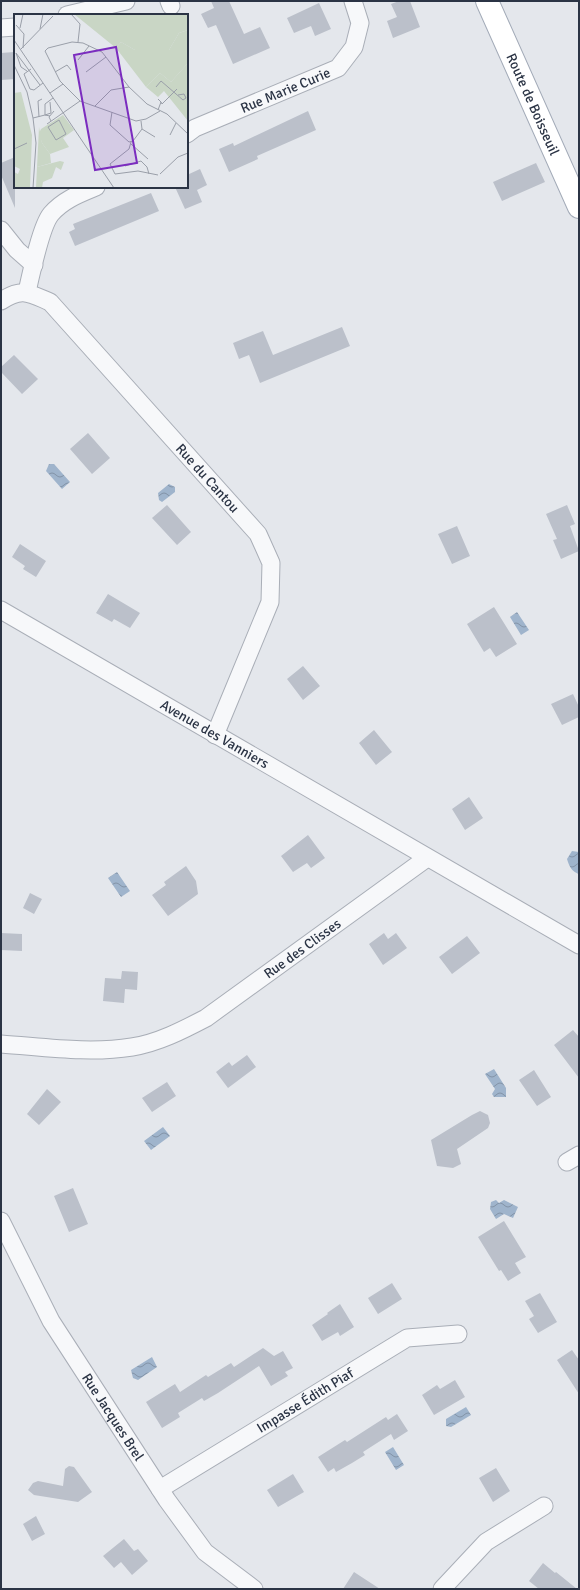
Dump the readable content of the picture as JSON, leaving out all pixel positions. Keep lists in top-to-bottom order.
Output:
{
  "streets": {
    "main road": ["Route de Boisseuil"],
    "street": [
      "Rue Marie Curie",
      "Rue du Cantou",
      "Avenue des Vanniers",
      "Rue des Clisses",
      "Impasse Édith Piaf",
      "Rue Jacques Brel"
    ]
  },
  "crossings": [
    ["Rue du Cantou", "Avenue des Vanniers"],
    ["Avenue des Vanniers", "Rue des Clisses"],
    ["Impasse Édith Piaf", "Rue Jacques Brel"]
  ]
}
